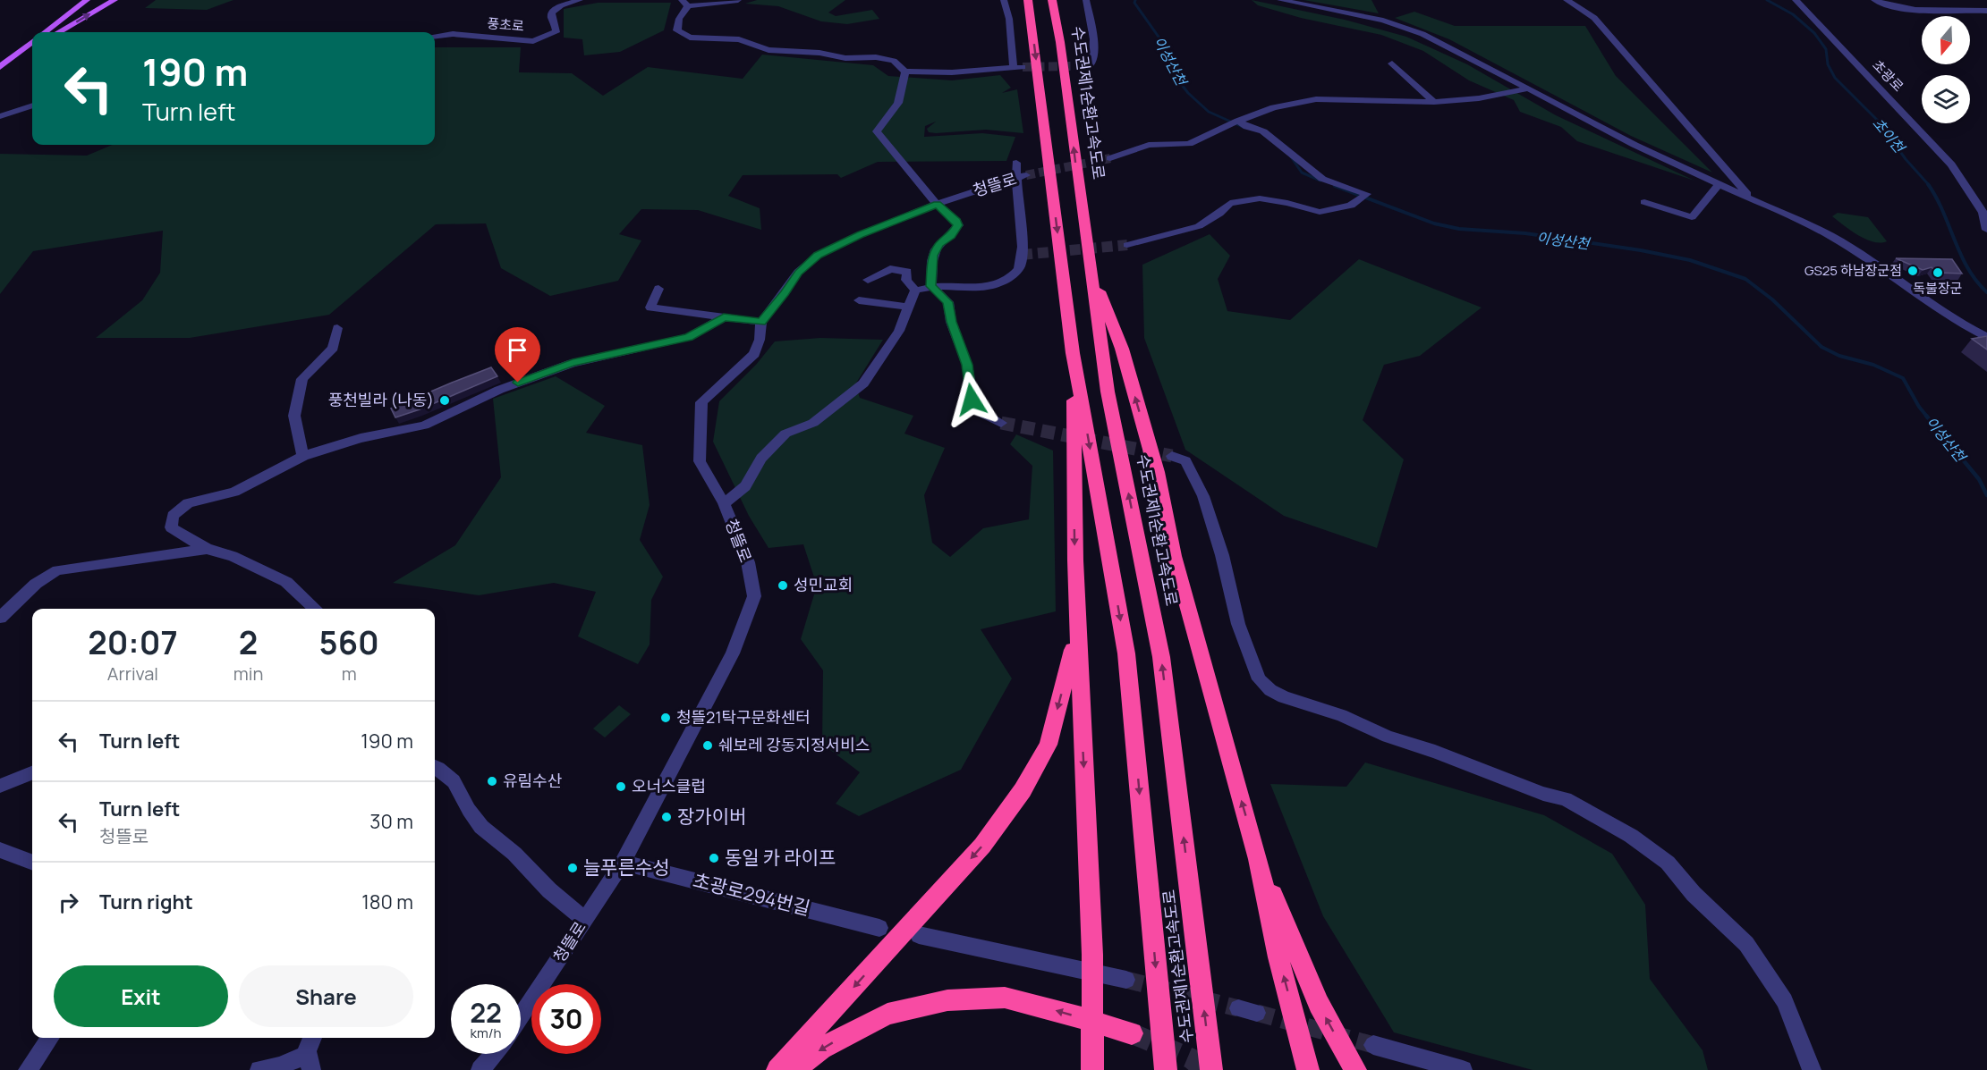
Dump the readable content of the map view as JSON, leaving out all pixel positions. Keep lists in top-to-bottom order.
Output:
{
  "streets": {
    "highway": ["수도권제1순환고속도로"],
    "street": [
      "풍초로",
      "초광로",
      "청뜰로",
      "초광로294번길"
    ]
  },
  "crossings": [
    ["청뜰로", "초광로294번길"]
  ],
  "water": ["이성산천", "초이천"],
  "places": [
    "GS25 하남장군점",
    "독불장군",
    "풍천빌라 (나동)",
    "성민교회",
    "청뜰21탁구문화센터",
    "쉐보레 강동지정서비스",
    "유림수산",
    "오너스클럽",
    "장가이버",
    "동일 카 라이프",
    "늘푸른수성"
  ],
  "north": "bottom",
  "page": {
    "turn": ["190 m", "Turn left"],
    "eta": [
      "20:07",
      "Arrival",
      "2",
      "min",
      "560",
      "m"
    ],
    "list": [
      {
        "name": "Turn left",
        "value": "190 m"
      },
      {
        "name": "Turn left",
        "note": "청뜰로",
        "value": "30 m"
      },
      {
        "name": "Turn right",
        "value": "180 m"
      }
    ],
    "buttons": ["Exit", "Share"],
    "speed": "22 km/h",
    "limit": "30"
  }
}
